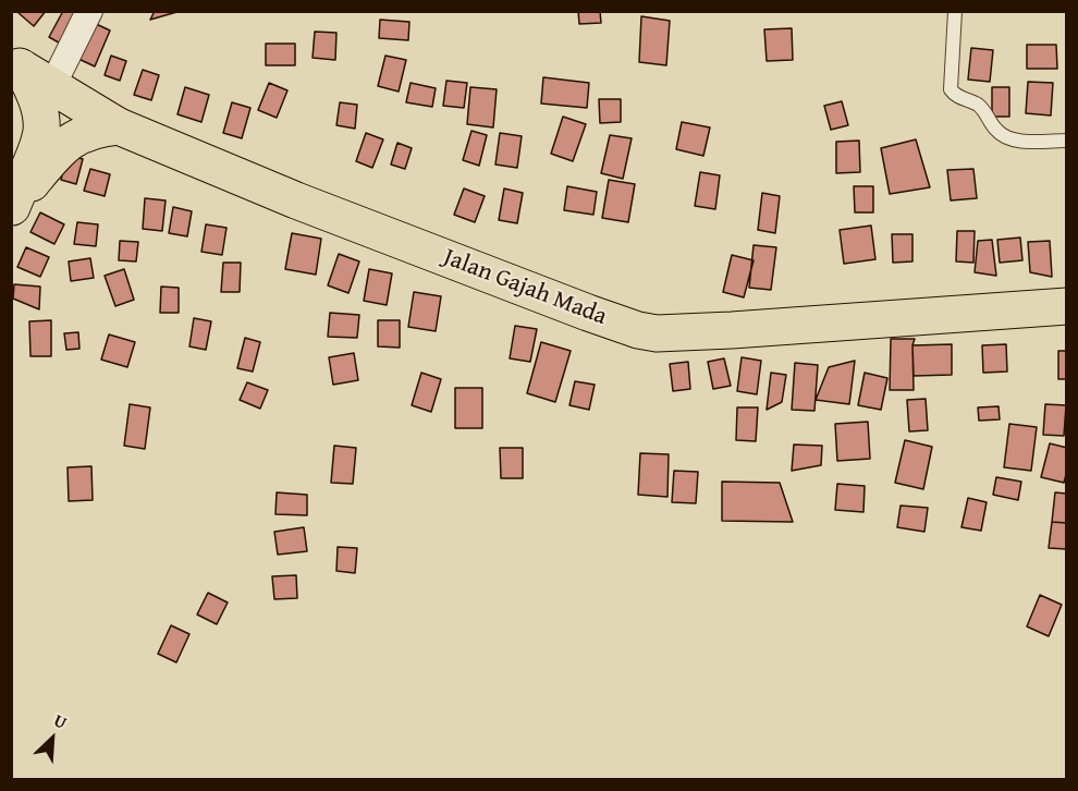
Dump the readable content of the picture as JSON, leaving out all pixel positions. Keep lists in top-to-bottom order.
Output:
{
  "streets": {
    "main road": ["Jalan Gajah Mada"]
  },
  "north": "top right"
}
